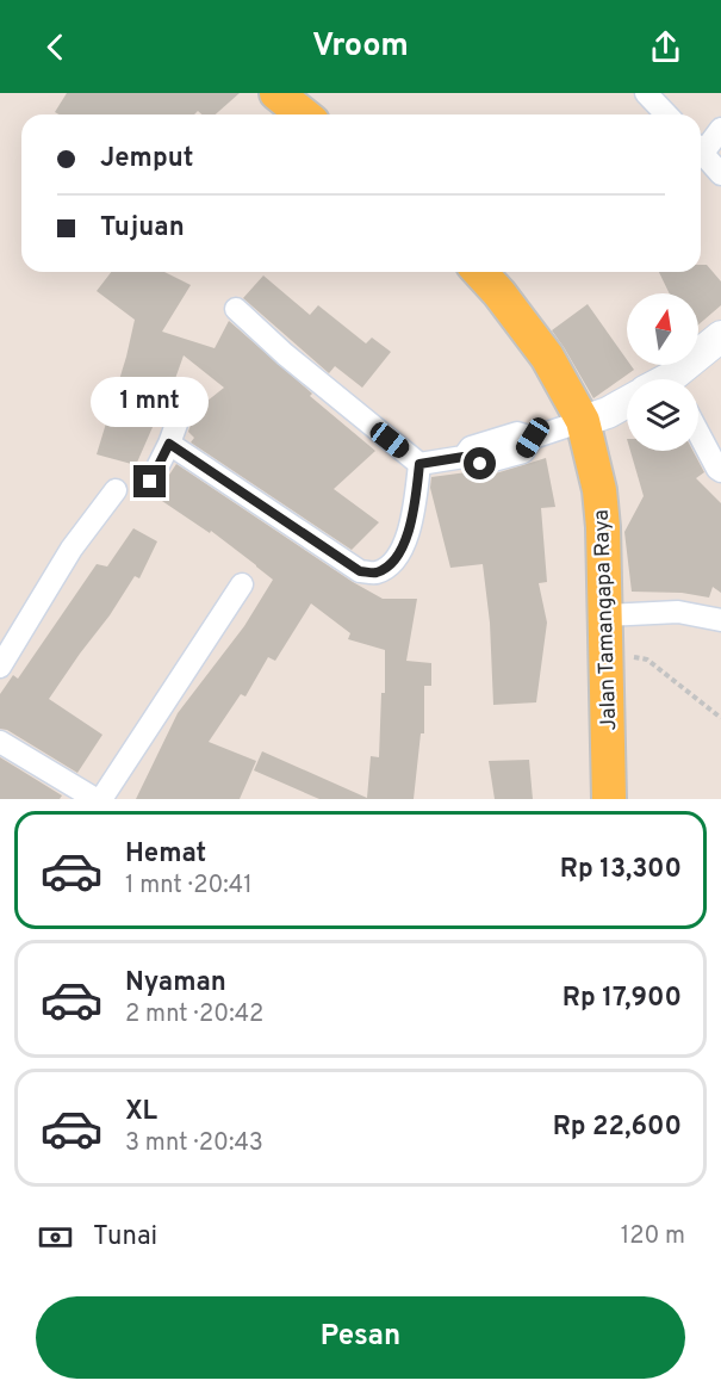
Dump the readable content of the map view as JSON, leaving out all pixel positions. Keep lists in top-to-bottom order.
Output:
{
  "streets": {
    "main road": ["Jalan Tamangapa Raya"]
  },
  "north": "top",
  "page": {
    "header": "Vroom",
    "banner": ["Jemput", "Tujuan"],
    "bubble": "1 mnt",
    "list": [
      {
        "name": "Hemat",
        "note": "1 mnt · 20:41",
        "value": "Rp 13,300"
      },
      {
        "name": "Nyaman",
        "note": "2 mnt · 20:42",
        "value": "Rp 17,900"
      },
      {
        "name": "XL",
        "note": "3 mnt · 20:43",
        "value": "Rp 22,600"
      }
    ],
    "pay": ["Tunai", "120 m"],
    "buttons": "Pesan"
  }
}
